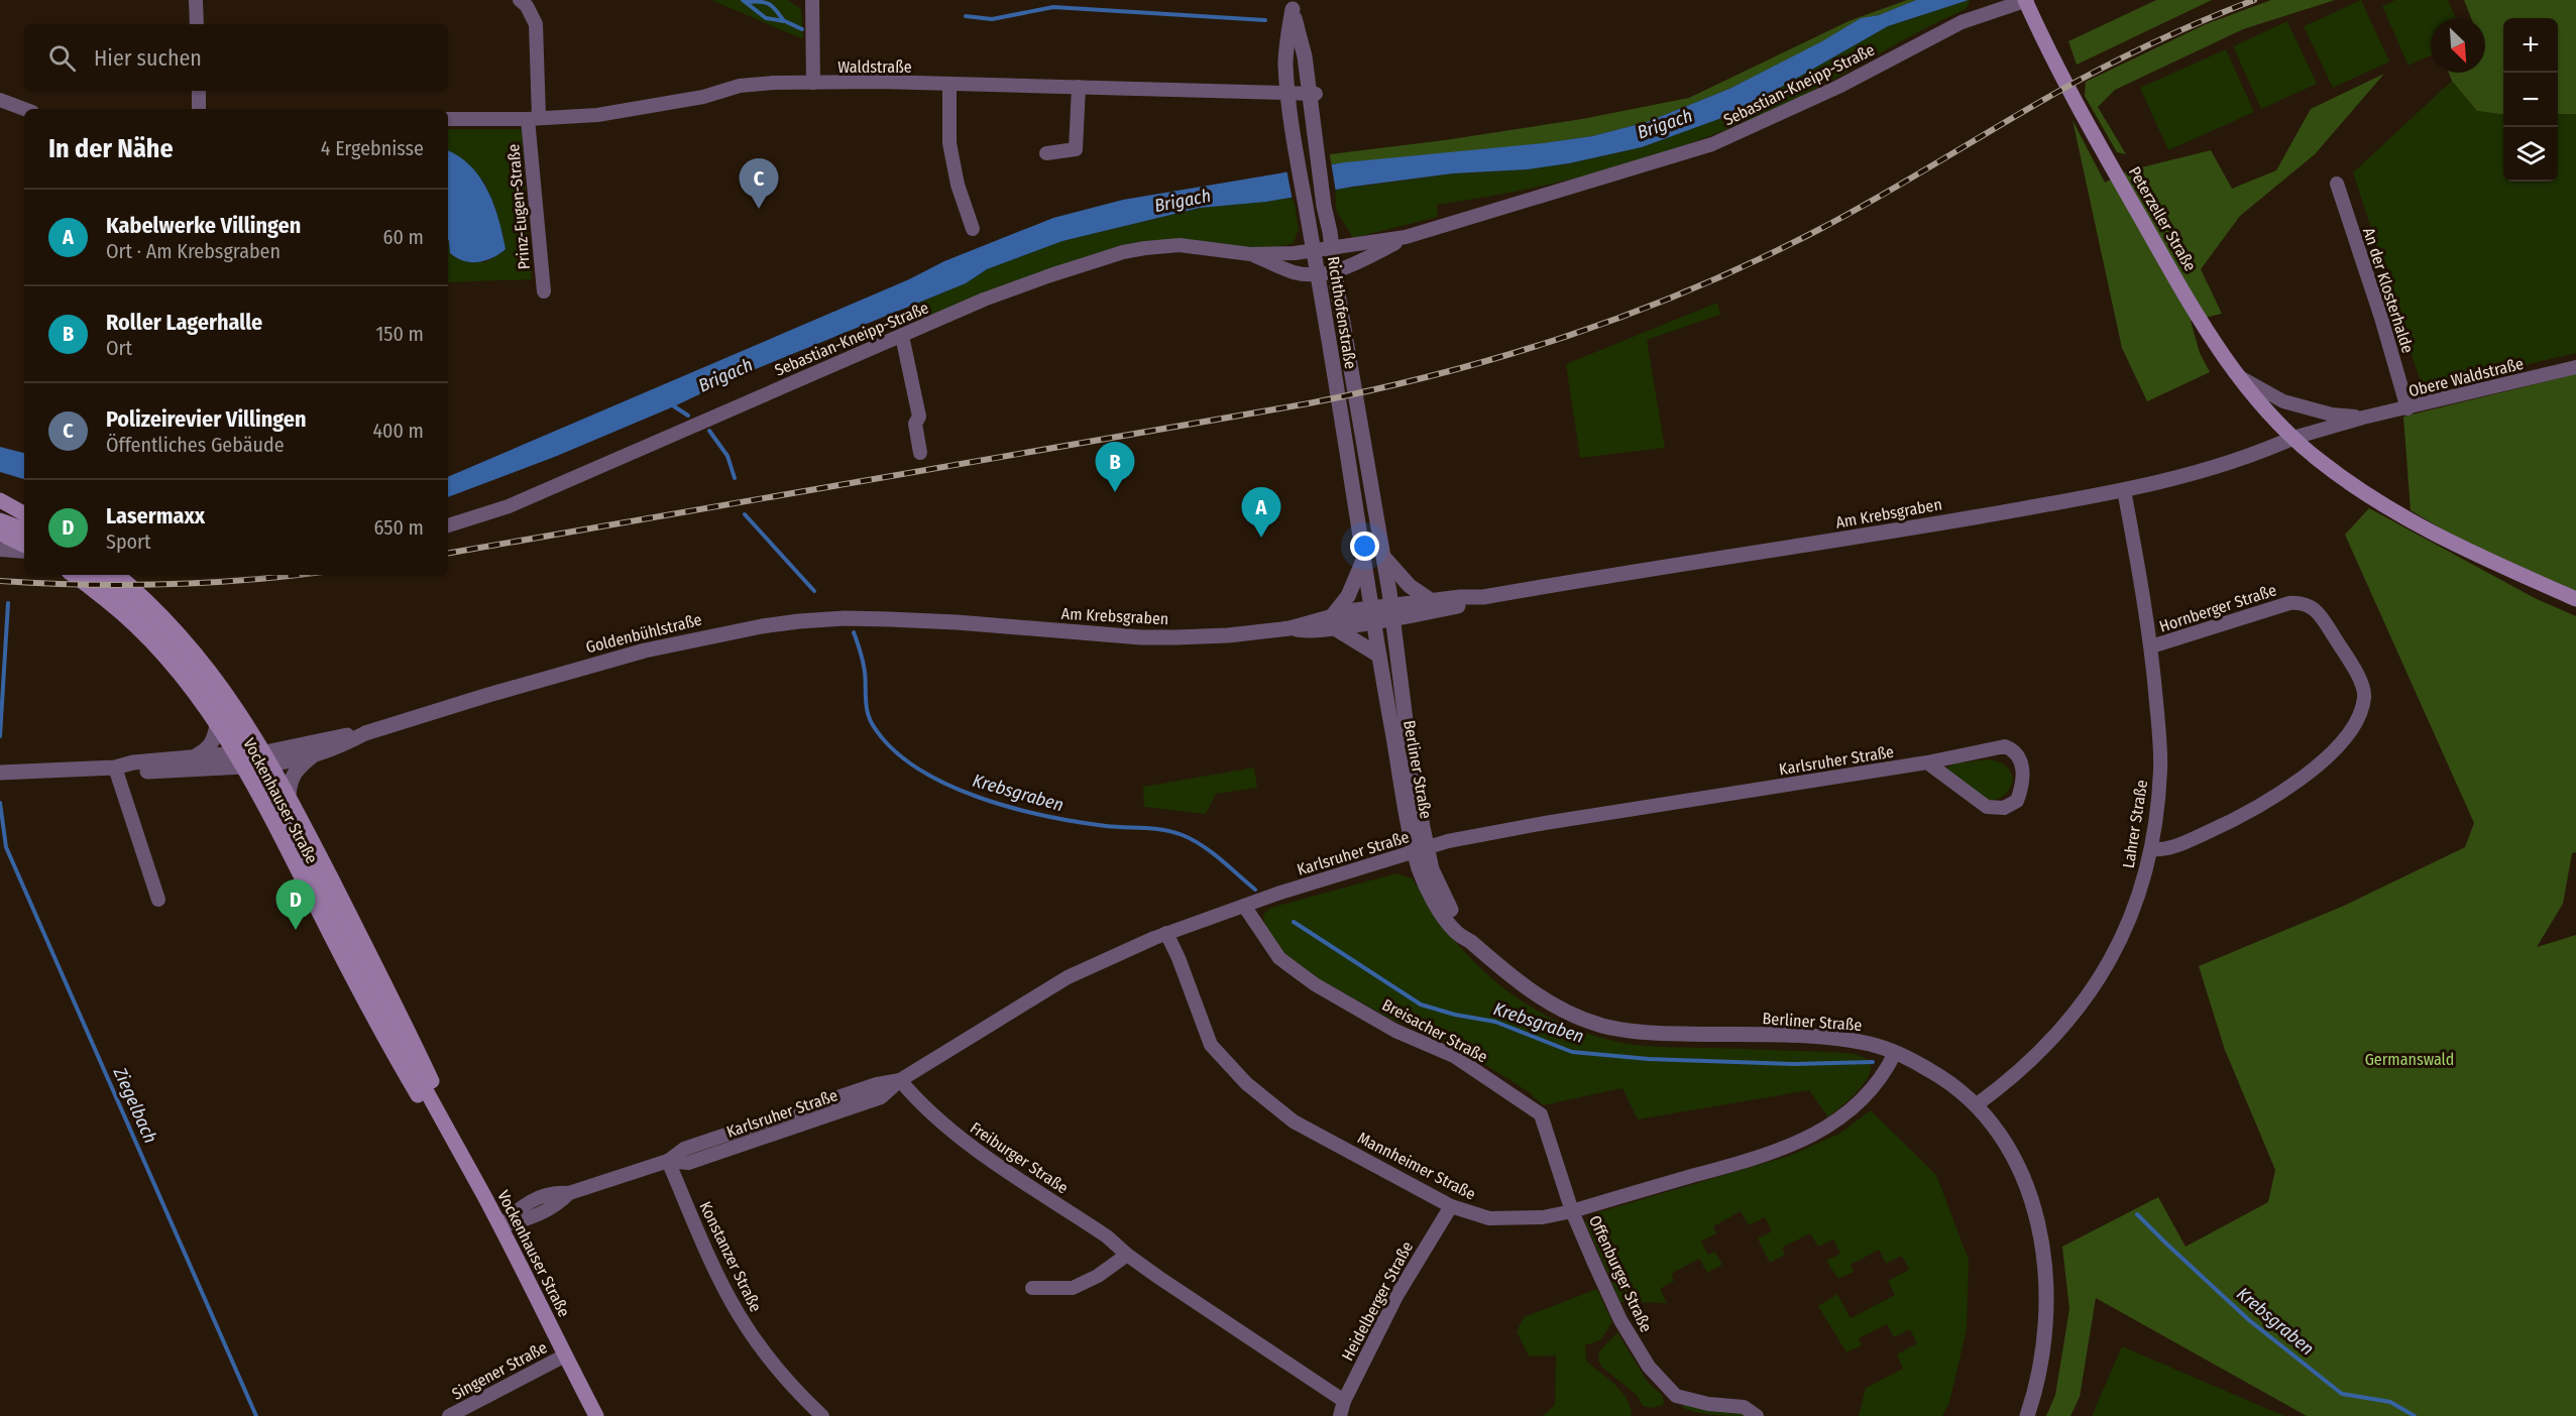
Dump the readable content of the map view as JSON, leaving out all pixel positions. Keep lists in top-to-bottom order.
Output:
{
  "streets": {
    "main road": ["Peterzeller Straße", "Vockenhauser Straße"],
    "street": [
      "Waldstraße",
      "Sebastian-Kneipp-Straße",
      "Prinz-Eugen-Straße",
      "An der Klosterhalde",
      "Richthofenstraße",
      "Obere Waldstraße",
      "Am Krebsgraben",
      "Hornberger Straße",
      "Goldenbühlstraße",
      "Karlsruher Straße",
      "Berliner Straße",
      "Lahrer Straße",
      "Breisacher Straße",
      "Freiburger Straße",
      "Mannheimer Straße",
      "Konstanzer Straße",
      "Offenburger Straße",
      "Heidelberger Straße",
      "Singener Straße"
    ]
  },
  "crossings": [
    ["Waldstraße", "Prinz-Eugen-Straße"],
    ["Waldstraße", "Richthofenstraße"],
    ["Sebastian-Kneipp-Straße", "Peterzeller Straße"],
    ["Sebastian-Kneipp-Straße", "Richthofenstraße"],
    ["Peterzeller Straße", "Obere Waldstraße"],
    ["Peterzeller Straße", "Am Krebsgraben"],
    ["An der Klosterhalde", "Obere Waldstraße"],
    ["Richthofenstraße", "Am Krebsgraben"],
    ["Richthofenstraße", "Berliner Straße"],
    ["Obere Waldstraße", "Am Krebsgraben"],
    ["Am Krebsgraben", "Goldenbühlstraße"],
    ["Am Krebsgraben", "Berliner Straße"],
    ["Am Krebsgraben", "Lahrer Straße"],
    ["Hornberger Straße", "Lahrer Straße"],
    ["Goldenbühlstraße", "Vockenhauser Straße"],
    ["Karlsruher Straße", "Berliner Straße"],
    ["Karlsruher Straße", "Vockenhauser Straße"],
    ["Karlsruher Straße", "Breisacher Straße"],
    ["Karlsruher Straße", "Freiburger Straße"],
    ["Karlsruher Straße", "Mannheimer Straße"],
    ["Karlsruher Straße", "Konstanzer Straße"],
    ["Berliner Straße", "Lahrer Straße"],
    ["Berliner Straße", "Mannheimer Straße"],
    ["Vockenhauser Straße", "Singener Straße"],
    ["Breisacher Straße", "Mannheimer Straße"],
    ["Breisacher Straße", "Offenburger Straße"],
    ["Freiburger Straße", "Heidelberger Straße"],
    ["Mannheimer Straße", "Offenburger Straße"],
    ["Mannheimer Straße", "Heidelberger Straße"]
  ],
  "water": ["Brigach", "Krebsgraben", "Ziegelbach"],
  "parks": ["Germanswald"],
  "north": "bottom right",
  "page": {
    "map_buttons": ["+", "−"],
    "search": "Hier suchen",
    "heading": ["In der Nähe", "4 Ergebnisse"],
    "pins": [
      "C",
      "B",
      "A",
      "D"
    ],
    "list": [
      {
        "mark": "A",
        "name": "Kabelwerke Villingen",
        "note": "Ort · Am Krebsgraben",
        "value": "60 m"
      },
      {
        "mark": "B",
        "name": "Roller Lagerhalle",
        "note": "Ort",
        "value": "150 m"
      },
      {
        "mark": "C",
        "name": "Polizeirevier Villingen",
        "note": "Öffentliches Gebäude",
        "value": "400 m"
      },
      {
        "mark": "D",
        "name": "Lasermaxx",
        "note": "Sport",
        "value": "650 m"
      }
    ]
  }
}
